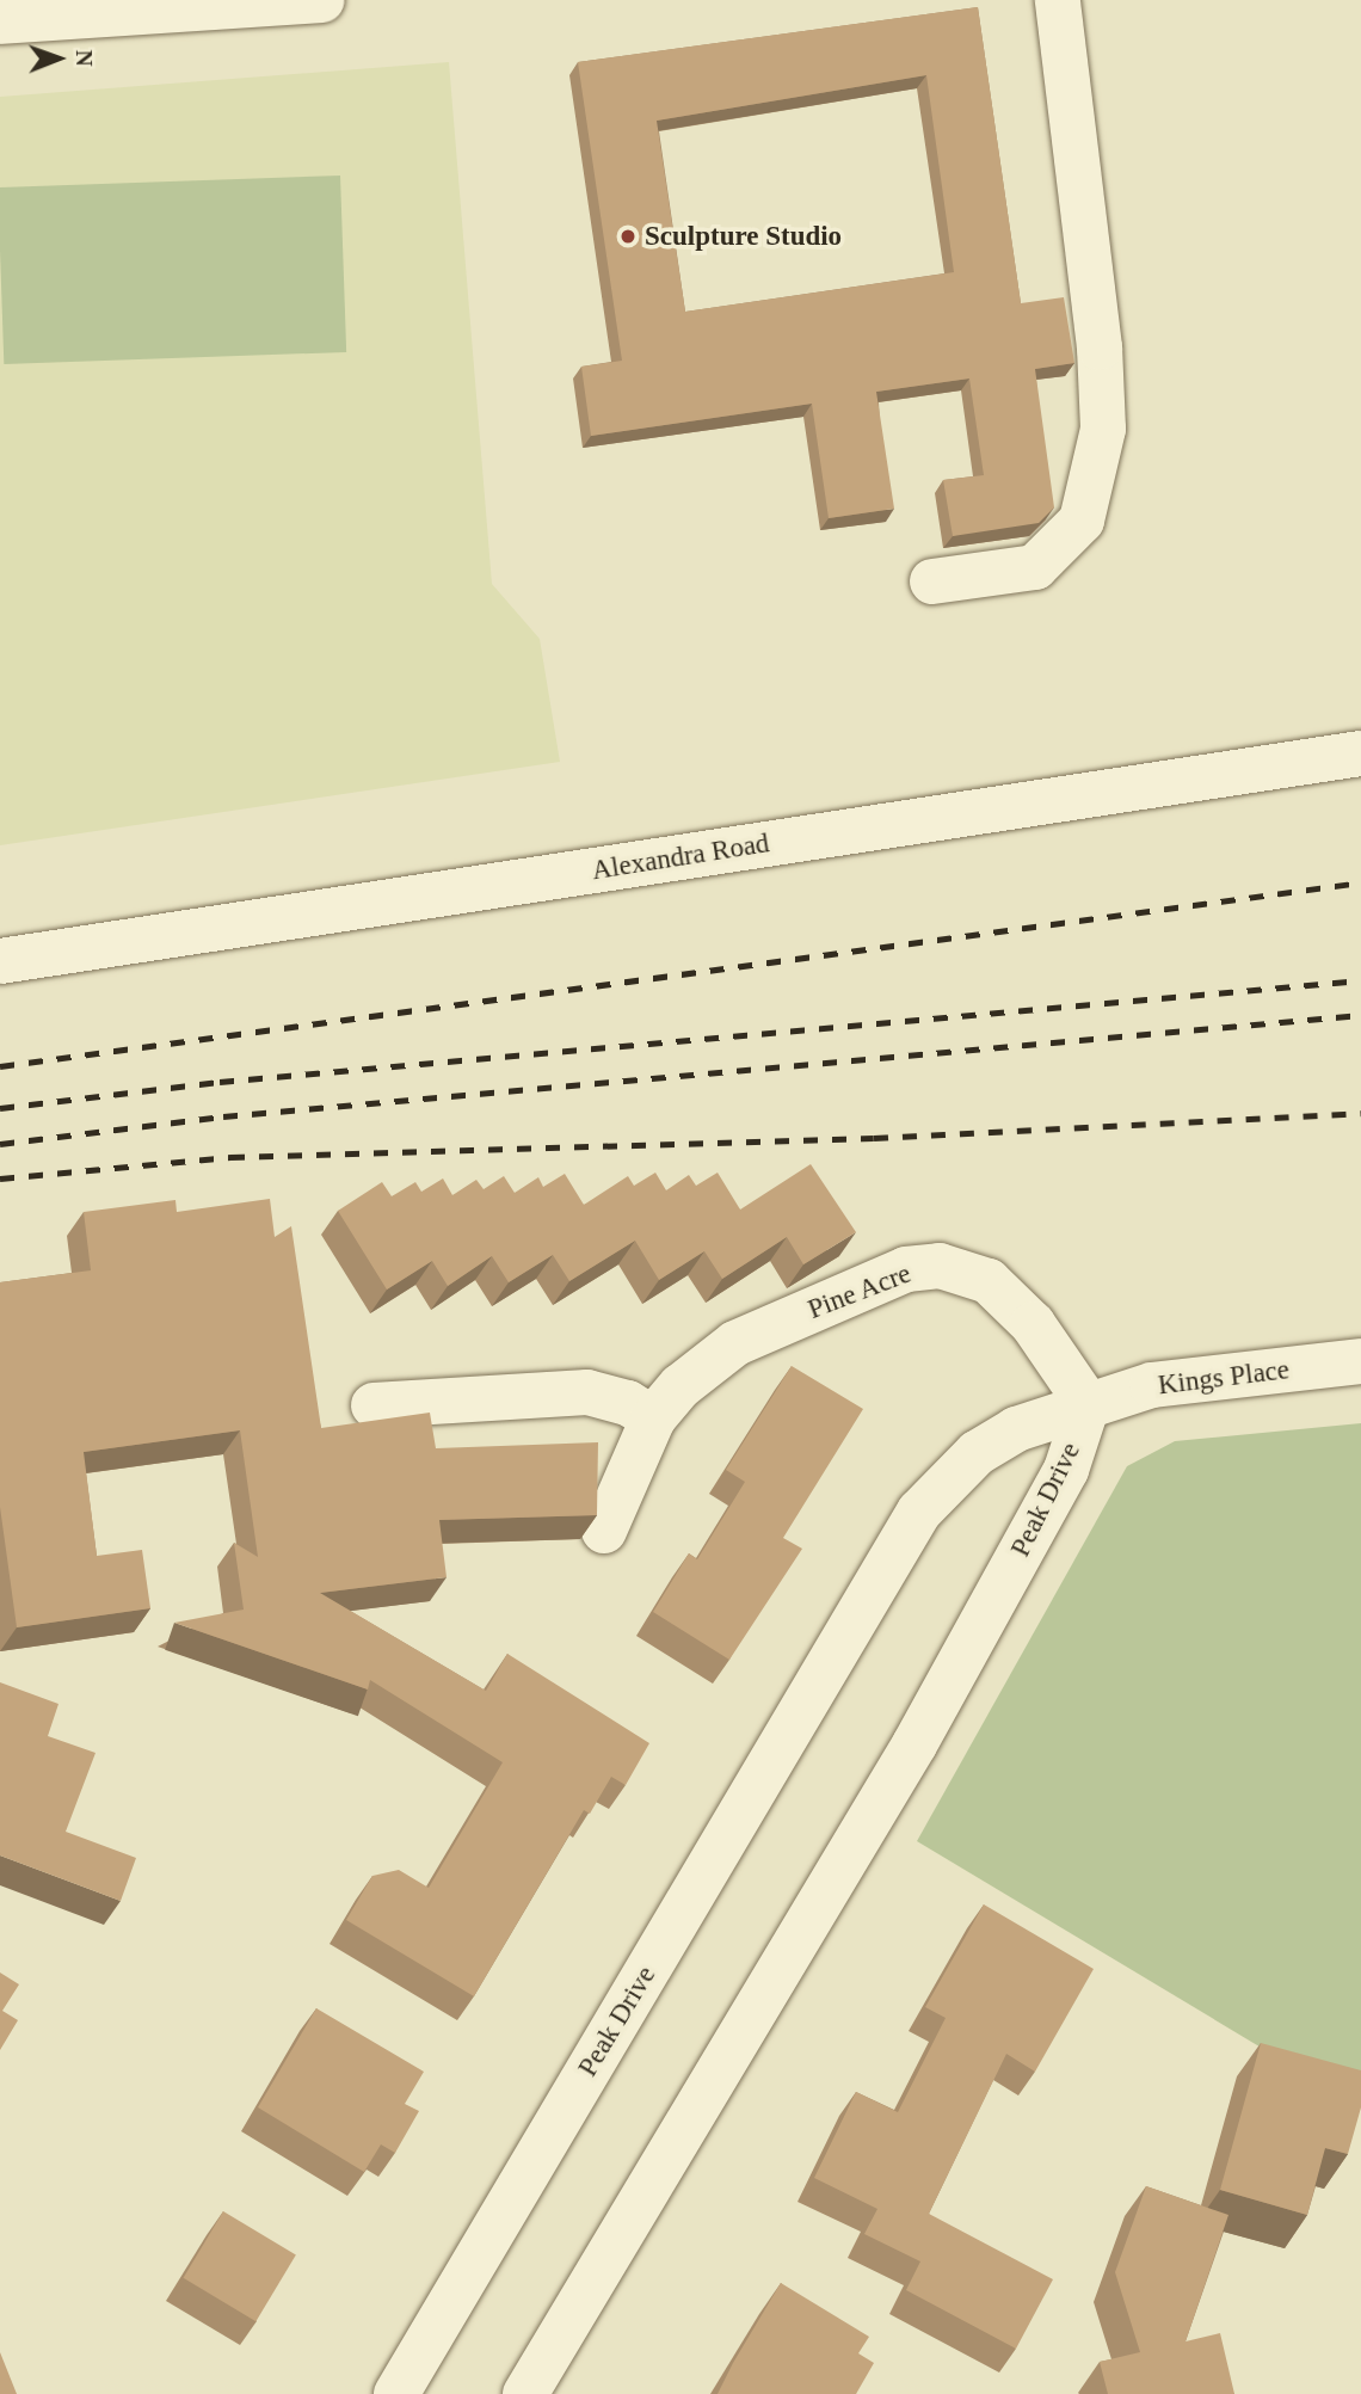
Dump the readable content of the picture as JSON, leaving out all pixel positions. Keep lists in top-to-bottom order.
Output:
{
  "streets": {
    "street": [
      "Alexandra Road",
      "Pine Acre",
      "Kings Place",
      "Peak Drive"
    ]
  },
  "crossings": [
    ["Pine Acre", "Kings Place"],
    ["Pine Acre", "Peak Drive"],
    ["Kings Place", "Peak Drive"]
  ],
  "places": ["Sculpture Studio"],
  "north": "right"
}
